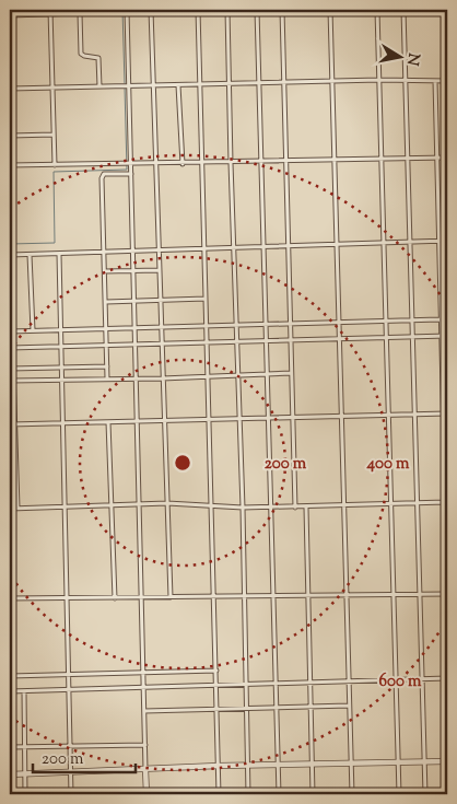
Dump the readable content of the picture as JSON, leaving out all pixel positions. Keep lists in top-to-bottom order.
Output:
{
  "scale_bar": "200 m",
  "north": "right",
  "rings": ["200 m", "400 m", "600 m"]
}
